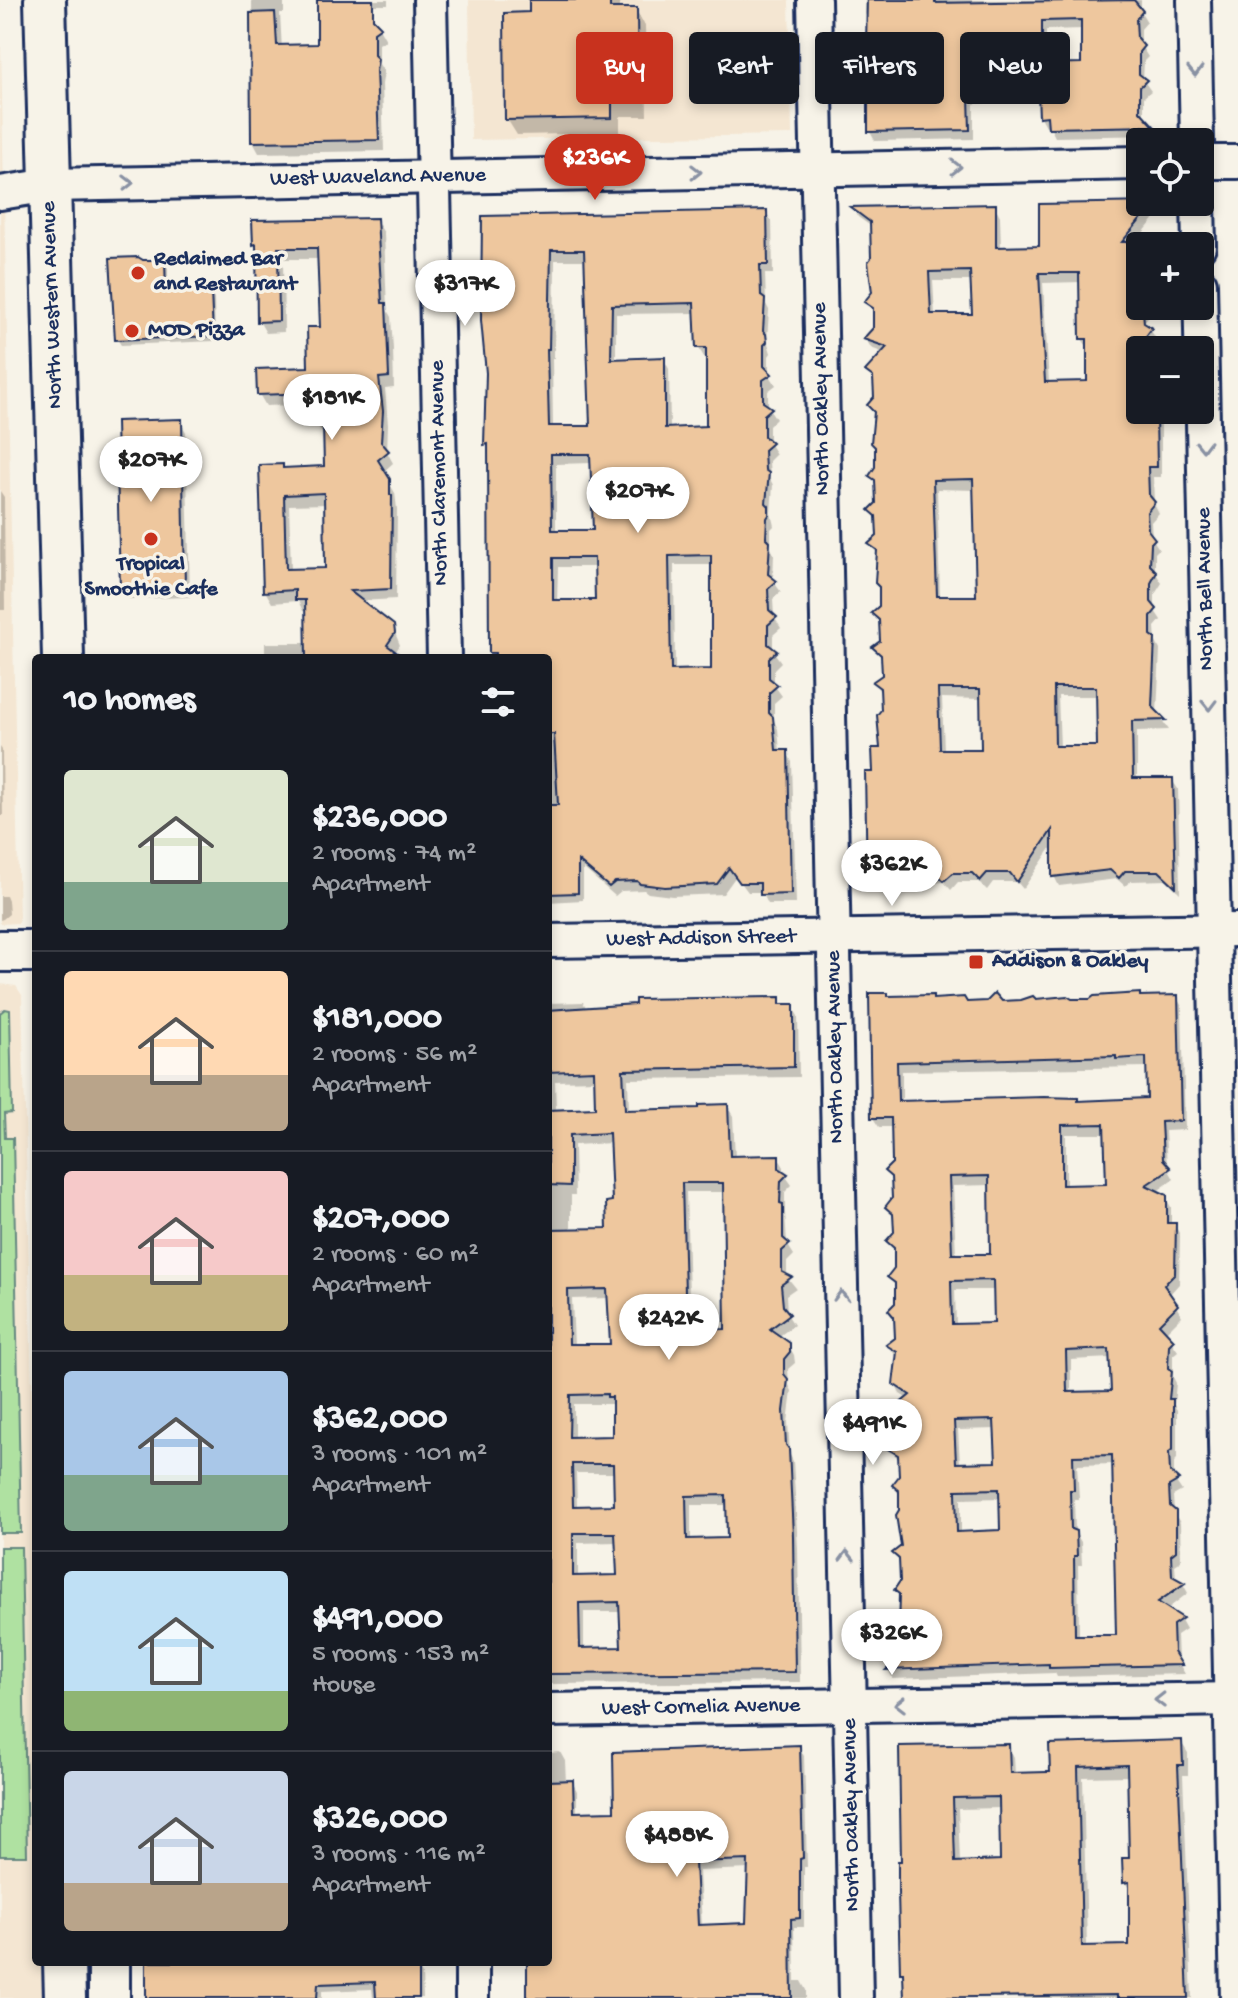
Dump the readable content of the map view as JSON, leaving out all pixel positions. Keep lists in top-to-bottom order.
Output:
{
  "streets": {
    "main road": ["North Western Avenue"],
    "street": [
      "West Waveland Avenue",
      "North Oakley Avenue",
      "North Claremont Avenue",
      "North Bell Avenue",
      "West Addison Street",
      "West Cornelia Avenue"
    ]
  },
  "crossings": [
    ["West Waveland Avenue", "North Western Avenue"],
    ["West Waveland Avenue", "North Oakley Avenue"],
    ["West Waveland Avenue", "North Claremont Avenue"],
    ["North Oakley Avenue", "West Addison Street"],
    ["North Oakley Avenue", "West Cornelia Avenue"],
    ["North Bell Avenue", "West Addison Street"],
    ["North Bell Avenue", "West Cornelia Avenue"]
  ],
  "one_way": [
    "West Waveland Avenue",
    "North Oakley Avenue",
    "North Bell Avenue",
    "West Cornelia Avenue"
  ],
  "places": {
    "other": ["Reclaimed Bar and Restaurant", "MOD Pizza", "Tropical Smoothie Cafe"],
    "transit": ["Addison & Oakley"]
  },
  "page": {
    "chip": [
      "Buy",
      "Rent",
      "Filters",
      "New"
    ],
    "map_buttons": ["+", "−"],
    "price": [
      "$236K",
      "$317K",
      "$181K",
      "$207K",
      "$207K",
      "$362K",
      "$242K",
      "$491K",
      "$326K",
      "$488K"
    ],
    "heading": "10 homes",
    "list": [
      {
        "name": "$236,000",
        "note": "2 rooms · 74 m² · Apartment"
      },
      {
        "name": "$181,000",
        "note": "2 rooms · 56 m² · Apartment"
      },
      {
        "name": "$207,000",
        "note": "2 rooms · 60 m² · Apartment"
      },
      {
        "name": "$362,000",
        "note": "3 rooms · 101 m² · Apartment"
      },
      {
        "name": "$491,000",
        "note": "5 rooms · 153 m² · House"
      },
      {
        "name": "$326,000",
        "note": "3 rooms · 116 m² · Apartment"
      }
    ]
  }
}
